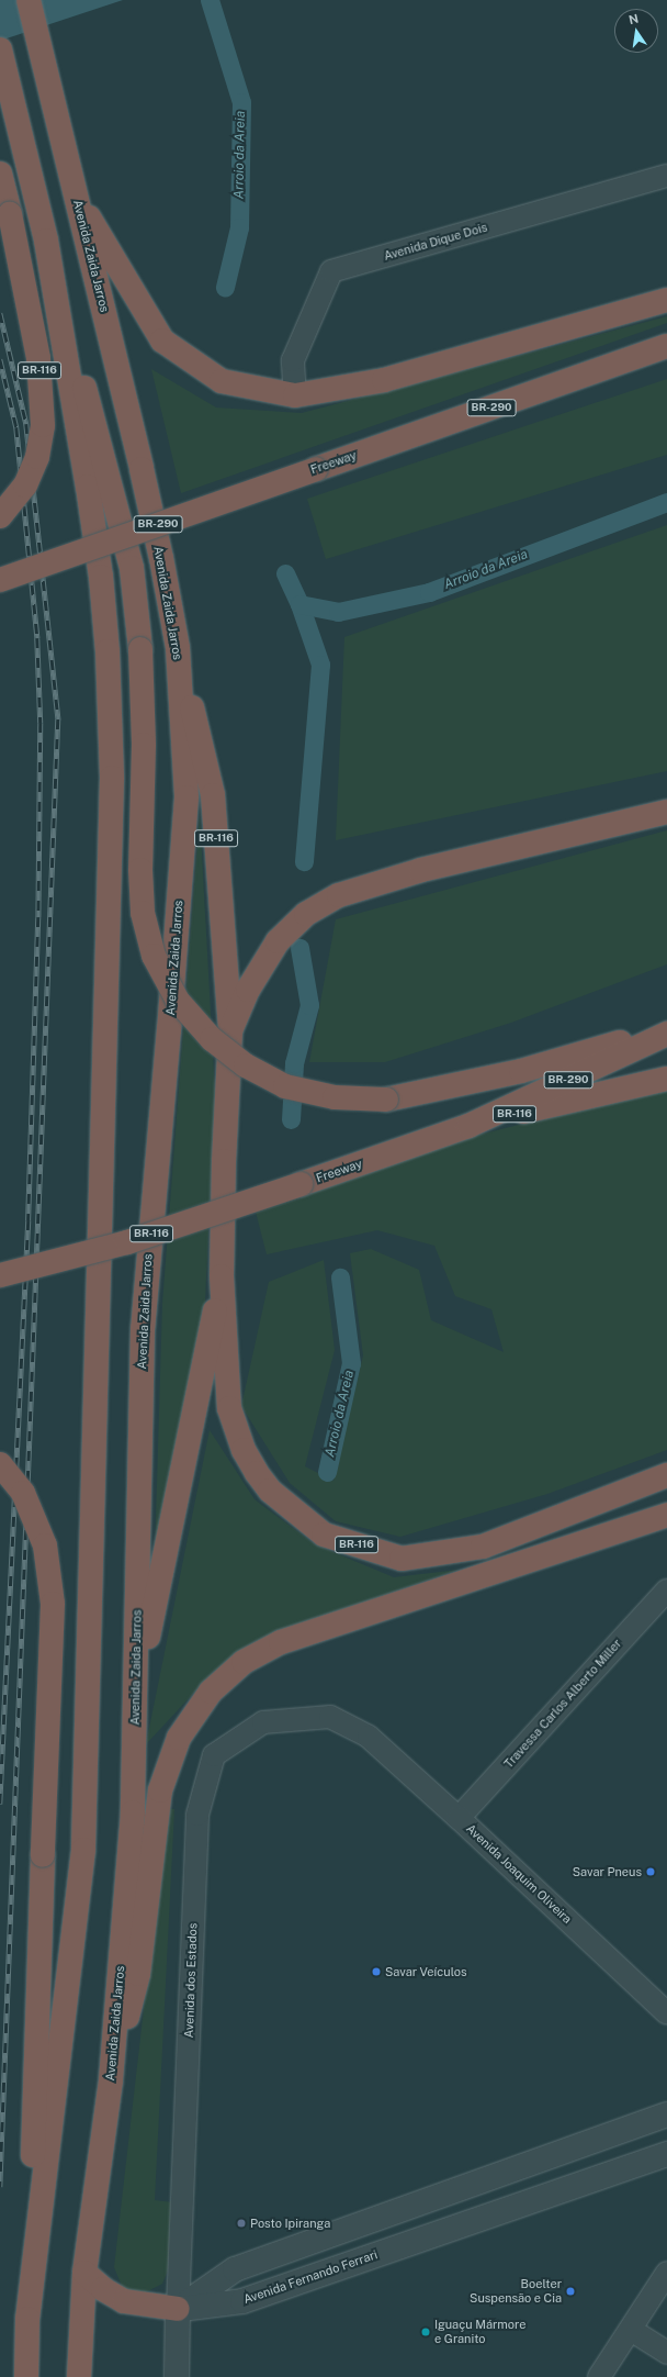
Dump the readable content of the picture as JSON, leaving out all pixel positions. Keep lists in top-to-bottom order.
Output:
{
  "streets": {
    "highway": [
      "Avenida Zaida Jarros",
      "BR-116",
      "BR-290",
      "Freeway"
    ],
    "street": [
      "Avenida Dique Dois",
      "Travessa Carlos Alberto Miller",
      "Avenida Joaquim Oliveira",
      "Avenida dos Estados",
      "Avenida Fernando Ferrari"
    ]
  },
  "crossings": [
    ["Avenida Zaida Jarros", "BR-116"],
    ["BR-116", "Freeway"],
    ["Travessa Carlos Alberto Miller", "Avenida Joaquim Oliveira"],
    ["Avenida Joaquim Oliveira", "Avenida dos Estados"],
    ["Avenida dos Estados", "Avenida Fernando Ferrari"]
  ],
  "water": ["Arroio da Areia"],
  "places": [
    "Savar Pneus",
    "Savar Veículos",
    "Posto Ipiranga",
    "Boelter Suspensão e Cia",
    "Iguaçu Mármore e Granito"
  ],
  "north": "top"
}
